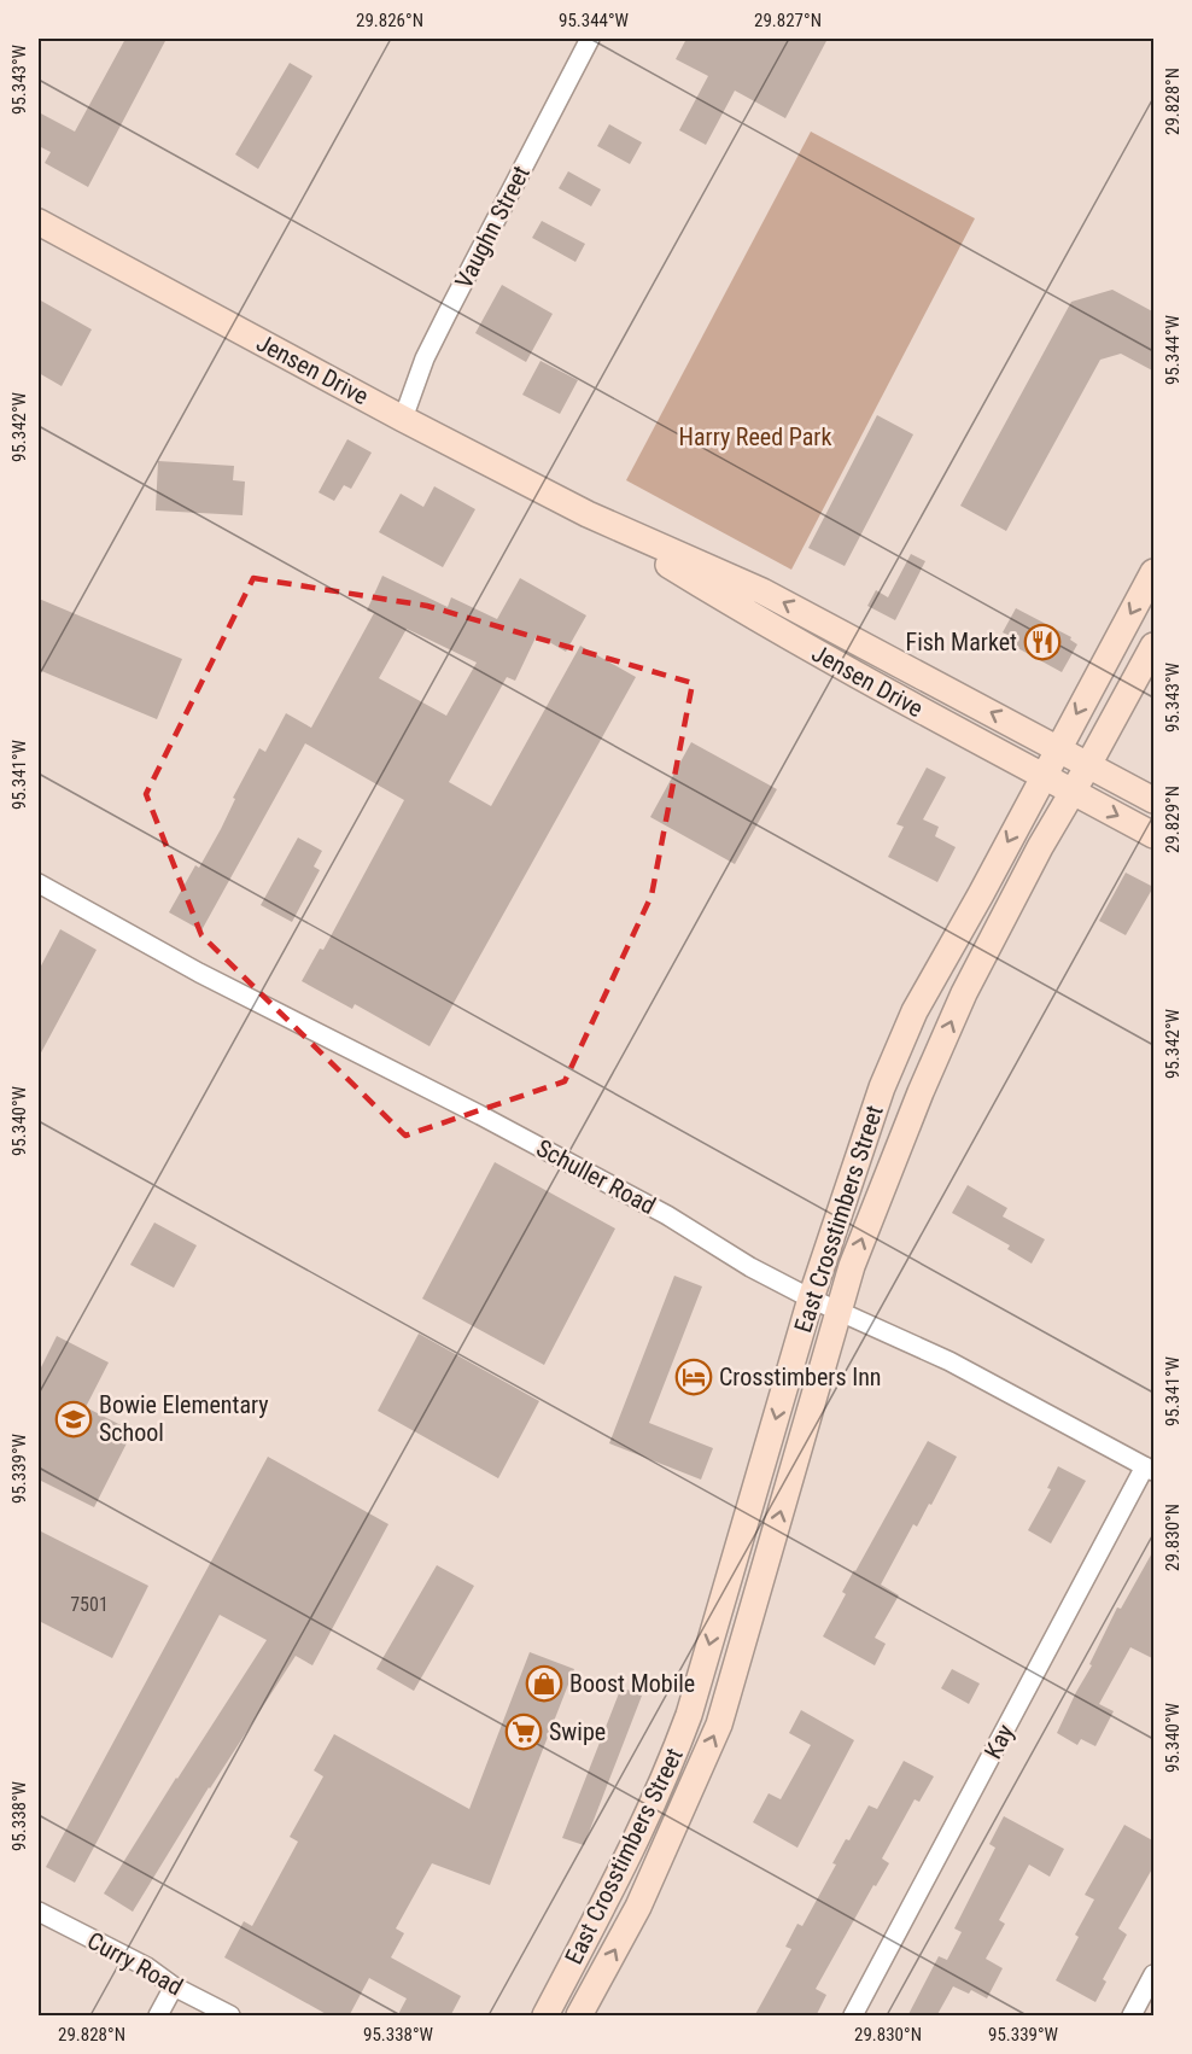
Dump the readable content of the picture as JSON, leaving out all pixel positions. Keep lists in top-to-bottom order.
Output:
{
  "streets": {
    "main road": ["Jensen Drive", "East Crosstimbers Street"],
    "street": [
      "Vaughn Street",
      "Schuller Road",
      "Kay",
      "Curry Road"
    ]
  },
  "crossings": [
    ["Vaughn Street", "Jensen Drive"],
    ["Jensen Drive", "East Crosstimbers Street"],
    ["Schuller Road", "East Crosstimbers Street"],
    ["Schuller Road", "Kay"]
  ],
  "parks": ["Harry Reed Park"],
  "places": {
    "restaurant": ["Fish Market"],
    "hotel": ["Crosstimbers Inn"],
    "school or university": ["Bowie Elementary School"],
    "shop": ["Boost Mobile"],
    "supermarket": ["Swipe"]
  },
  "house_numbers": ["7501"],
  "coordinates": [
    "29.826°N",
    "95.344°W",
    "29.827°N",
    "95.343°W",
    "29.828°N",
    "95.342°W",
    "95.341°W",
    "29.829°N",
    "95.340°W",
    "95.339°W",
    "29.830°N",
    "95.338°W"
  ]
}
